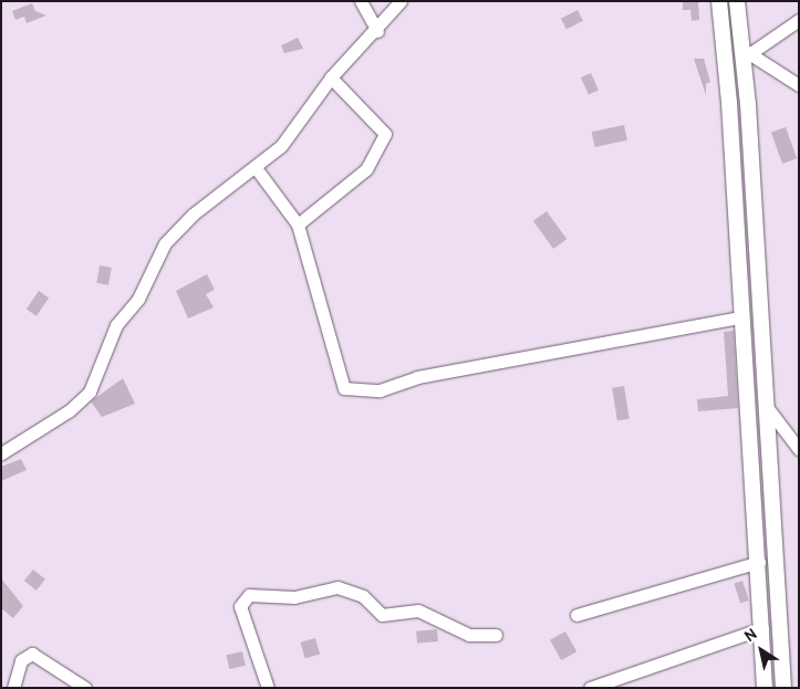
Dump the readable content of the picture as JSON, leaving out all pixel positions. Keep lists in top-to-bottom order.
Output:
{
  "north": "top left"
}
